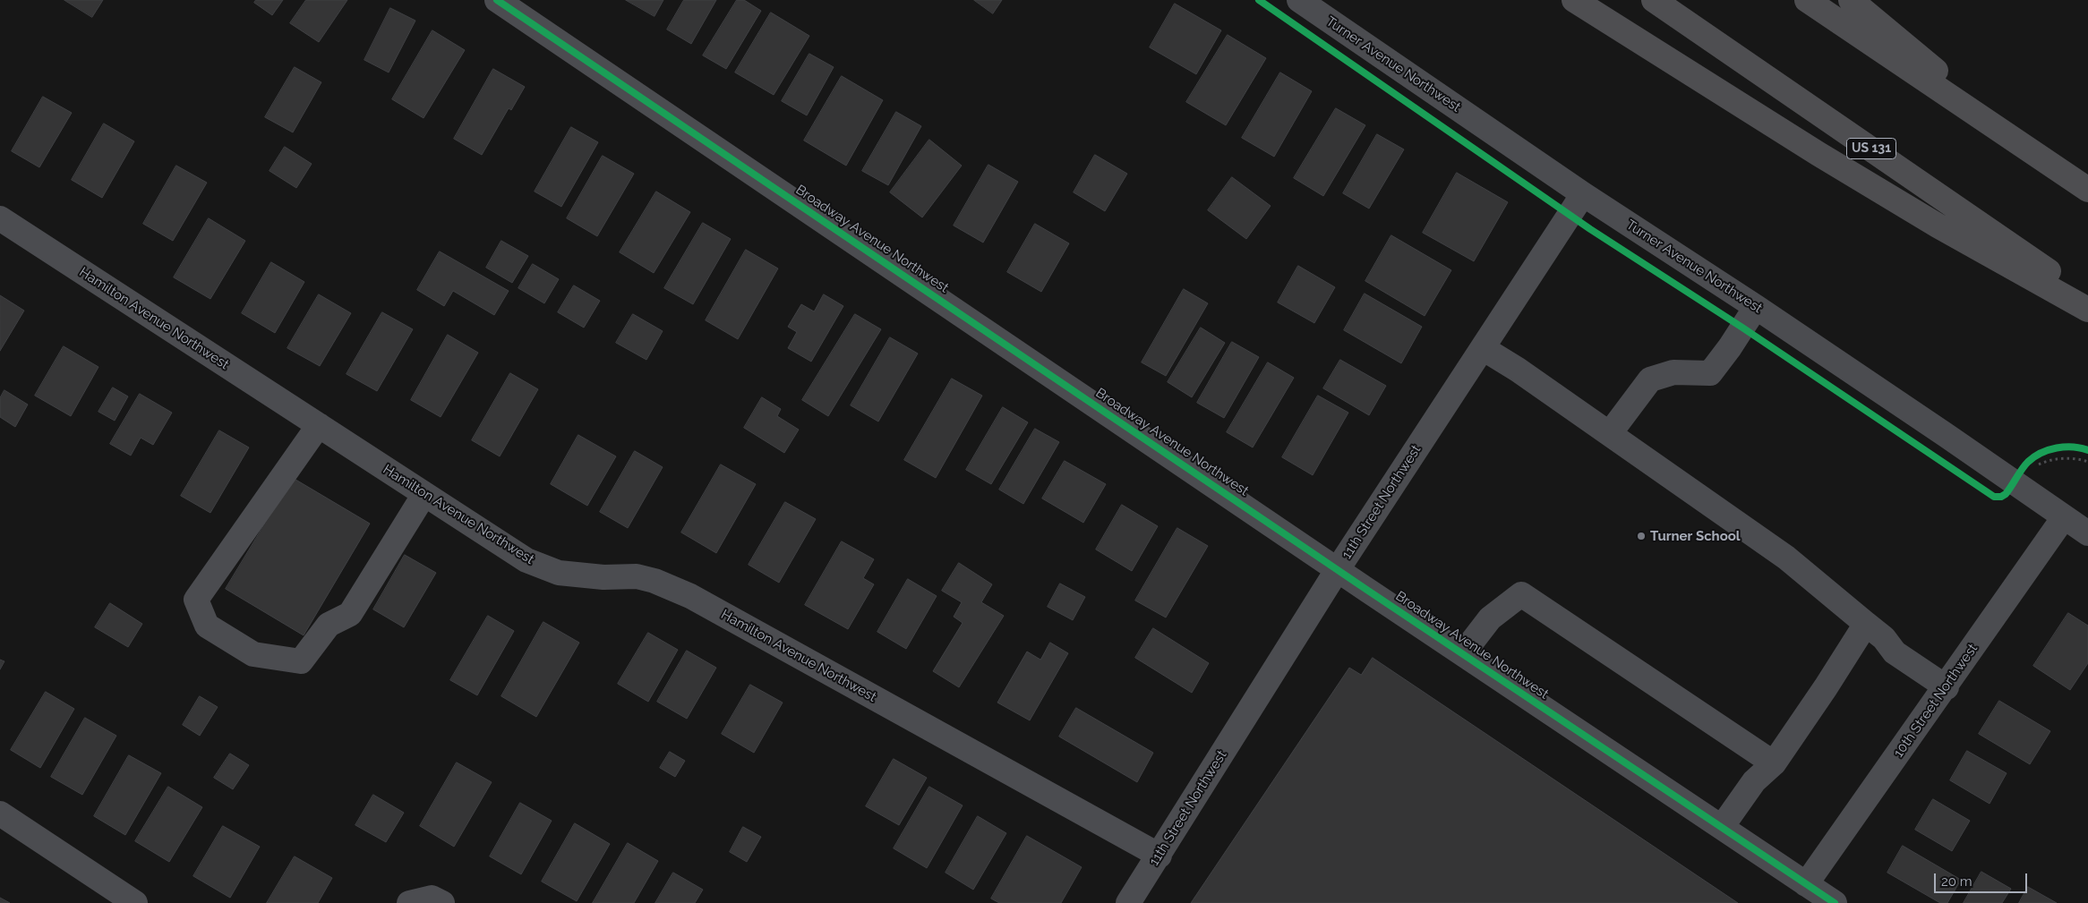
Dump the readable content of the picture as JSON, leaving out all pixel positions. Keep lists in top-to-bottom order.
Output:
{
  "streets": {
    "highway": ["US 131"],
    "street": [
      "Turner Avenue Northwest",
      "Broadway Avenue Northwest",
      "Hamilton Avenue Northwest",
      "11th Street Northwest",
      "10th Street Northwest"
    ]
  },
  "crossings": [
    ["Turner Avenue Northwest", "11th Street Northwest"],
    ["Turner Avenue Northwest", "10th Street Northwest"],
    ["Broadway Avenue Northwest", "11th Street Northwest"],
    ["Broadway Avenue Northwest", "10th Street Northwest"],
    ["Hamilton Avenue Northwest", "11th Street Northwest"]
  ],
  "places": ["Turner School"],
  "scale_bar": "20 m"
}
